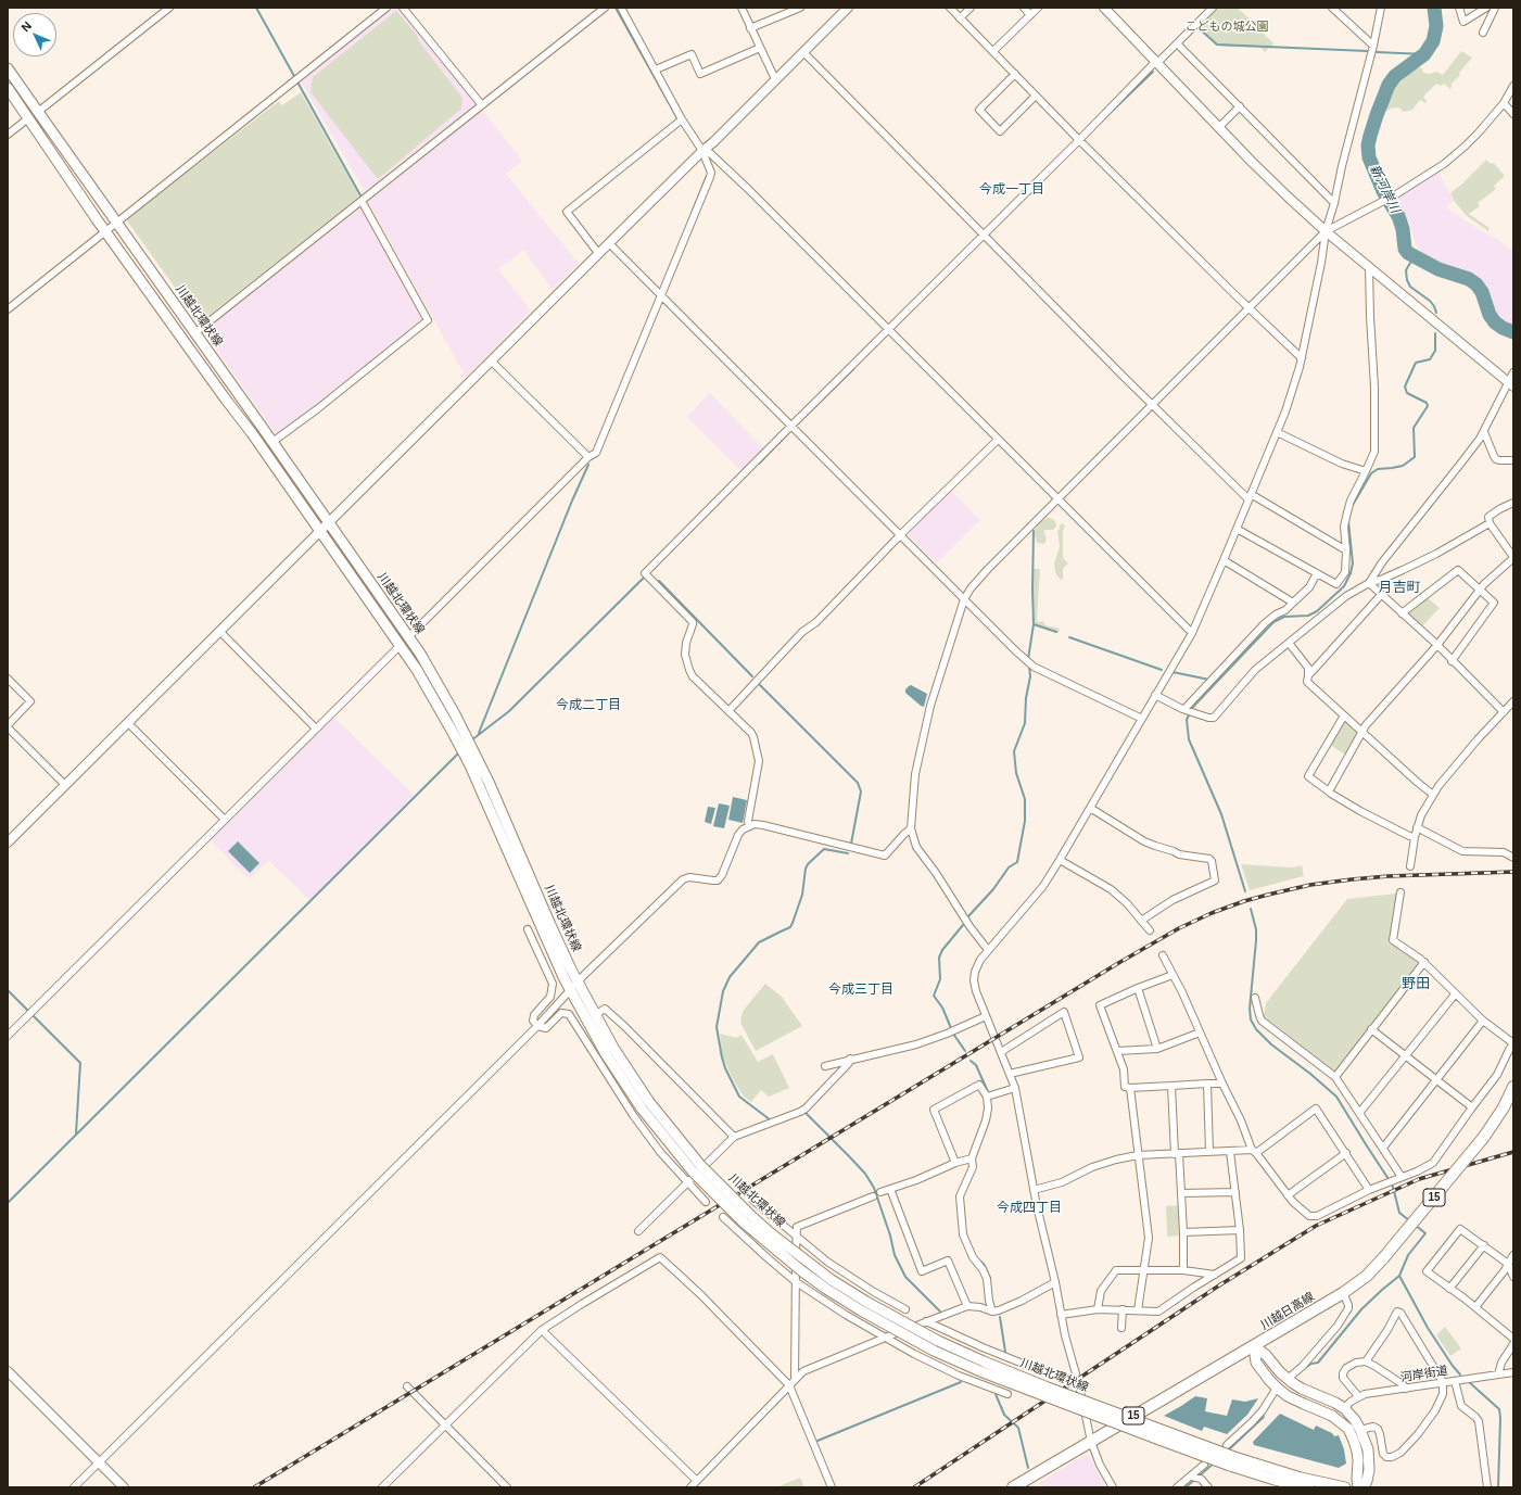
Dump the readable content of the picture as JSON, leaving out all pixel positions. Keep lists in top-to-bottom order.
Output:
{
  "streets": {
    "main road": ["川越北環状線", "15", "川越日高線"],
    "street": ["河岸街道"]
  },
  "districts": [
    "今成一丁目",
    "月吉町",
    "今成二丁目",
    "野田",
    "今成三丁目",
    "今成四丁目"
  ],
  "water": ["新河岸川"],
  "parks": ["こどもの城公園"],
  "north": "top left"
}
